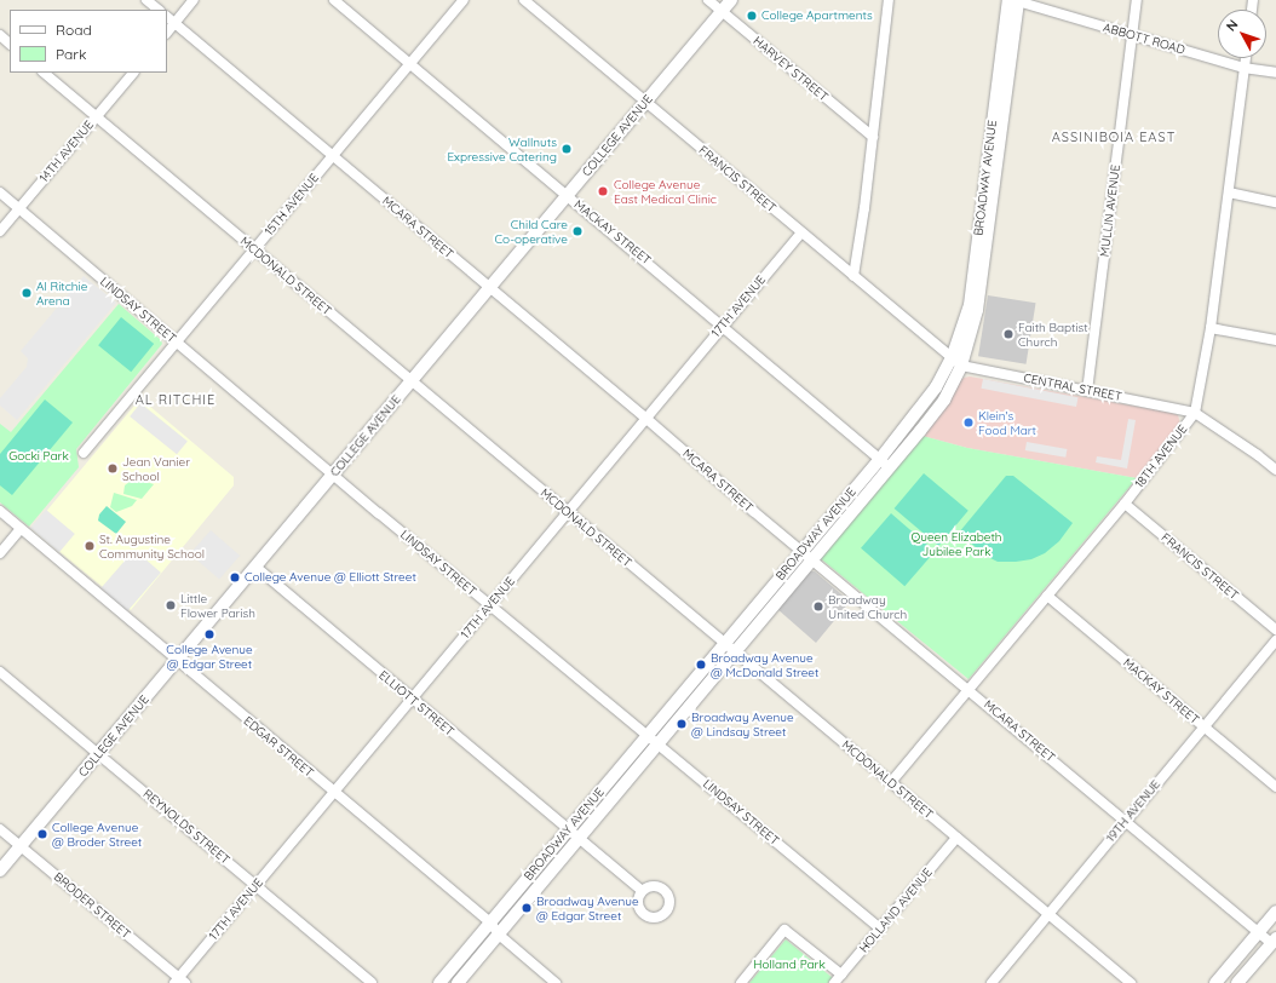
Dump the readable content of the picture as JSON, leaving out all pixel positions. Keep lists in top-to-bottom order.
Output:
{
  "streets": {
    "street": [
      "ABBOTT ROAD",
      "HARVEY STREET",
      "COLLEGE AVENUE",
      "14TH AVENUE",
      "BROADWAY AVENUE",
      "FRANCIS STREET",
      "15TH AVENUE",
      "MULLIN AVENUE",
      "MCARA STREET",
      "MACKAY STREET",
      "MCDONALD STREET",
      "17TH AVENUE",
      "LINDSAY STREET",
      "CENTRAL STREET",
      "18TH AVENUE",
      "ELLIOTT STREET",
      "EDGAR STREET",
      "19TH AVENUE",
      "REYNOLDS STREET",
      "BRODER STREET",
      "HOLLAND AVENUE"
    ]
  },
  "crossings": [
    ["ABBOTT ROAD", "BROADWAY AVENUE"],
    ["ABBOTT ROAD", "MULLIN AVENUE"],
    ["ABBOTT ROAD", "18TH AVENUE"],
    ["HARVEY STREET", "COLLEGE AVENUE"],
    ["COLLEGE AVENUE", "FRANCIS STREET"],
    ["COLLEGE AVENUE", "MCARA STREET"],
    ["COLLEGE AVENUE", "MACKAY STREET"],
    ["COLLEGE AVENUE", "MCDONALD STREET"],
    ["COLLEGE AVENUE", "LINDSAY STREET"],
    ["COLLEGE AVENUE", "ELLIOTT STREET"],
    ["COLLEGE AVENUE", "EDGAR STREET"],
    ["COLLEGE AVENUE", "REYNOLDS STREET"],
    ["COLLEGE AVENUE", "BRODER STREET"],
    ["14TH AVENUE", "MCDONALD STREET"],
    ["14TH AVENUE", "LINDSAY STREET"],
    ["BROADWAY AVENUE", "FRANCIS STREET"],
    ["BROADWAY AVENUE", "MCARA STREET"],
    ["BROADWAY AVENUE", "MACKAY STREET"],
    ["BROADWAY AVENUE", "MCDONALD STREET"],
    ["BROADWAY AVENUE", "LINDSAY STREET"],
    ["BROADWAY AVENUE", "CENTRAL STREET"],
    ["BROADWAY AVENUE", "ELLIOTT STREET"],
    ["BROADWAY AVENUE", "EDGAR STREET"],
    ["FRANCIS STREET", "17TH AVENUE"],
    ["FRANCIS STREET", "CENTRAL STREET"],
    ["FRANCIS STREET", "18TH AVENUE"],
    ["15TH AVENUE", "MCARA STREET"],
    ["15TH AVENUE", "MACKAY STREET"],
    ["15TH AVENUE", "MCDONALD STREET"],
    ["15TH AVENUE", "LINDSAY STREET"],
    ["MULLIN AVENUE", "CENTRAL STREET"],
    ["MCARA STREET", "17TH AVENUE"],
    ["MCARA STREET", "18TH AVENUE"],
    ["MCARA STREET", "19TH AVENUE"],
    ["MACKAY STREET", "17TH AVENUE"],
    ["MACKAY STREET", "18TH AVENUE"],
    ["MACKAY STREET", "19TH AVENUE"],
    ["MCDONALD STREET", "17TH AVENUE"],
    ["MCDONALD STREET", "18TH AVENUE"],
    ["MCDONALD STREET", "19TH AVENUE"],
    ["MCDONALD STREET", "HOLLAND AVENUE"],
    ["17TH AVENUE", "LINDSAY STREET"],
    ["17TH AVENUE", "ELLIOTT STREET"],
    ["17TH AVENUE", "EDGAR STREET"],
    ["17TH AVENUE", "REYNOLDS STREET"],
    ["17TH AVENUE", "BRODER STREET"],
    ["LINDSAY STREET", "HOLLAND AVENUE"],
    ["CENTRAL STREET", "18TH AVENUE"]
  ],
  "districts": ["ASSINIBOIA EAST", "AL RITCHIE"],
  "parks": ["Gocki Park", "Queen Elizabeth Jubilee Park", "Holland Park"],
  "places": [
    "College Apartments",
    "Wallnuts Expressive Catering",
    "College Avenue East Medical Clinic",
    "Child Care Co-operative",
    "Al Ritchie Arena",
    "Faith Baptist Church",
    "Klein's Food Mart",
    "Jean Vanier School",
    "St. Augustine Community School",
    "College Avenue @ Elliott Street",
    "Little Flower Parish",
    "Broadway United Church",
    "College Avenue @ Edgar Street",
    "Broadway Avenue @ McDonald Street",
    "Broadway Avenue @ Lindsay Street",
    "College Avenue @ Broder Street",
    "Broadway Avenue @ Edgar Street"
  ],
  "legend": ["Road", "Park"],
  "north": "top left"
}
